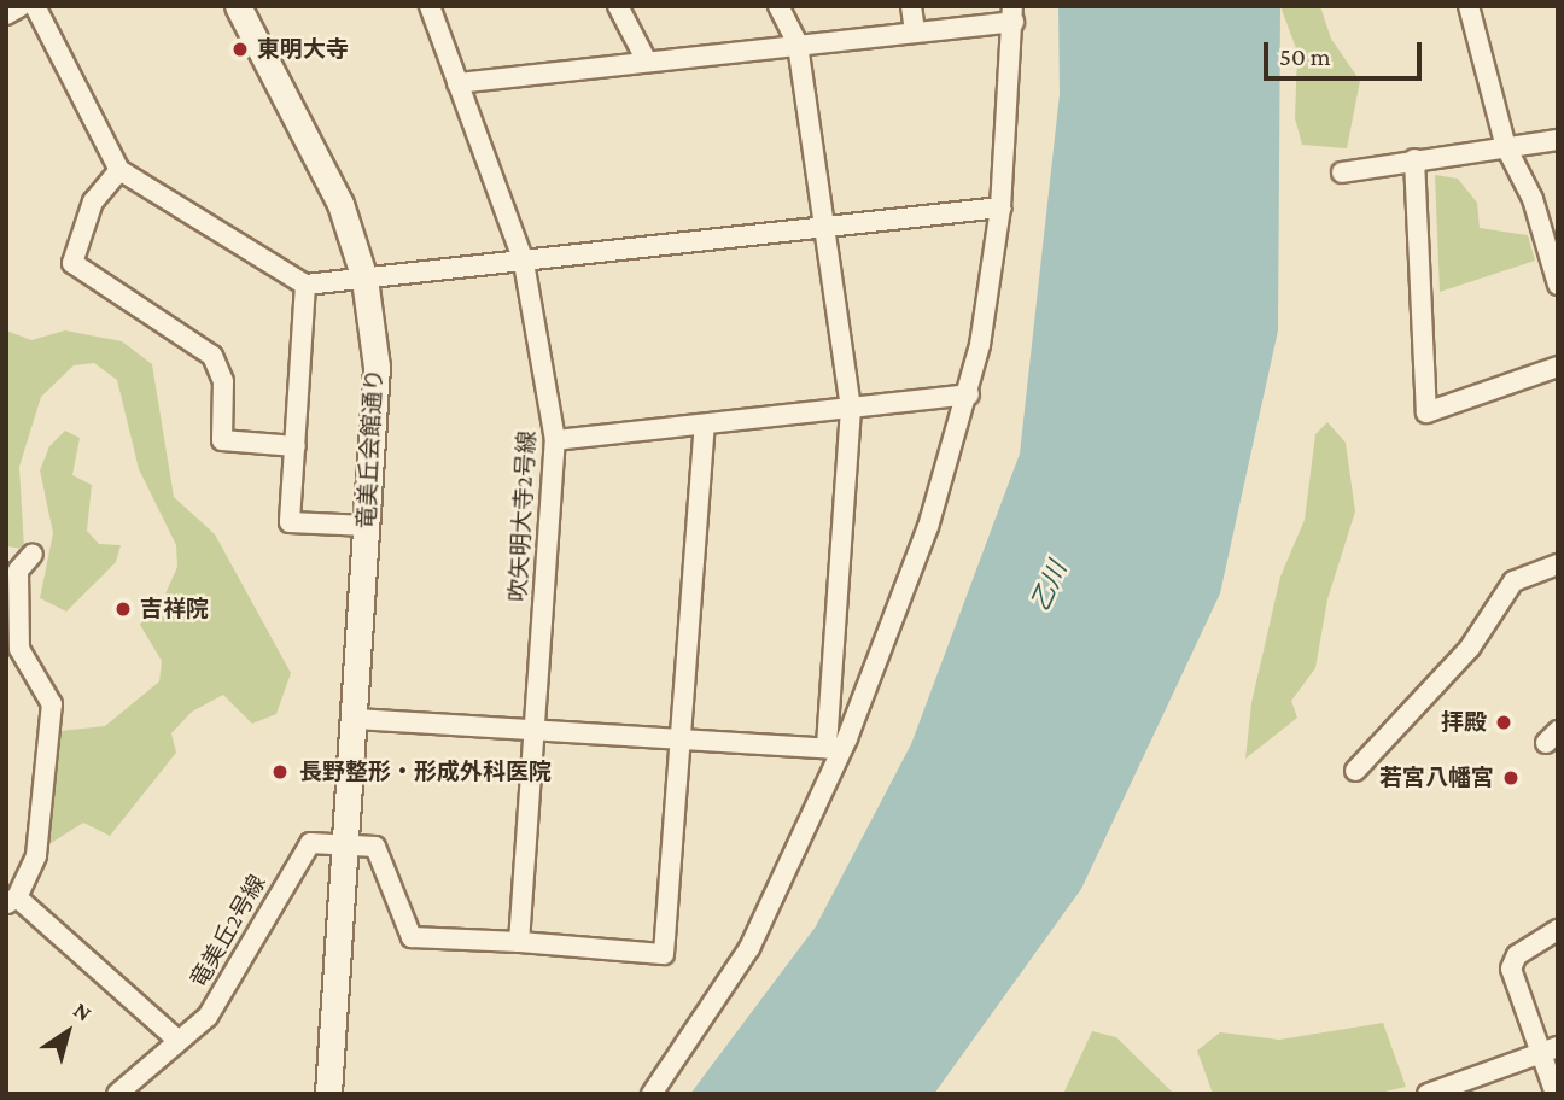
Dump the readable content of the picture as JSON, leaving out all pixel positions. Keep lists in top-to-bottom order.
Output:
{
  "streets": {
    "street": ["竜美丘会館通り", "吹矢明大寺2号線", "竜美丘2号線"]
  },
  "crossings": [
    ["竜美丘会館通り", "竜美丘2号線"]
  ],
  "water": ["乙川"],
  "places": [
    "東明大寺",
    "吉祥院",
    "拝殿",
    "長野整形・形成外科医院",
    "若宮八幡宮"
  ],
  "scale_bar": "50 m",
  "north": "top right"
}
